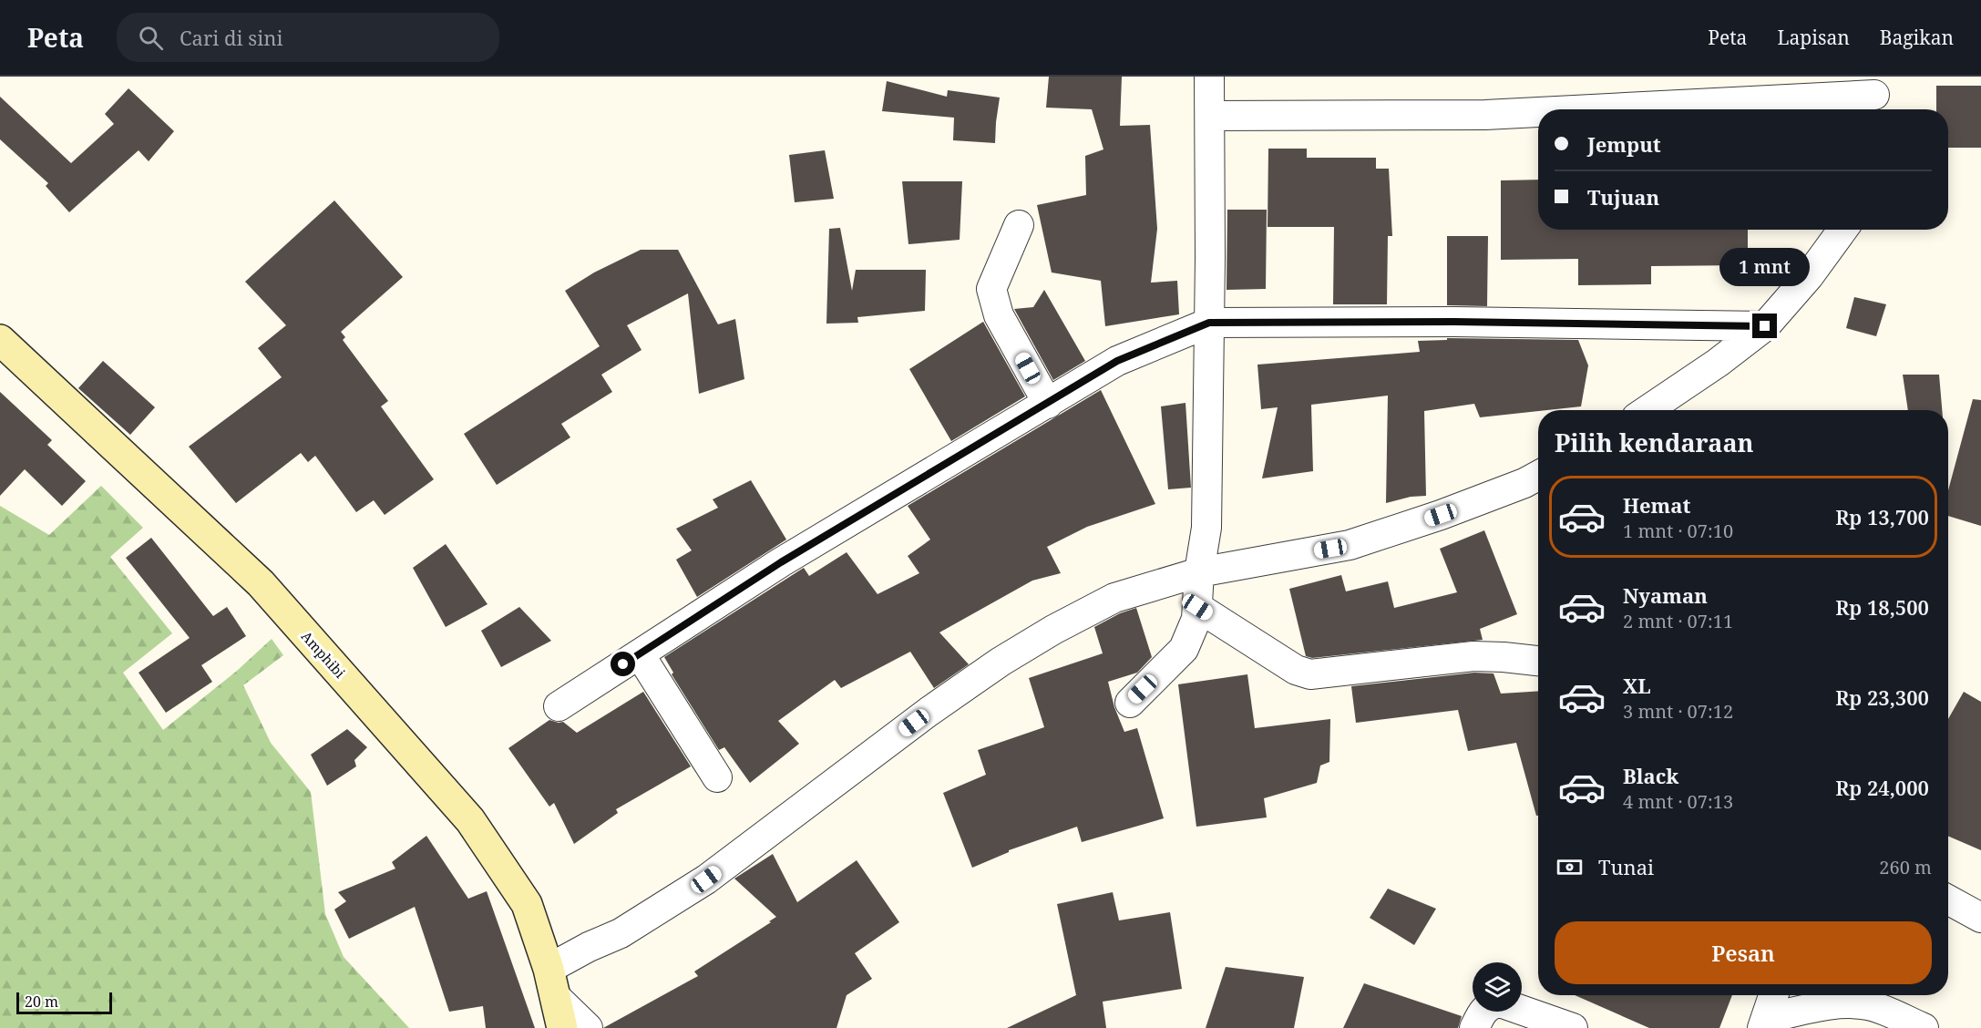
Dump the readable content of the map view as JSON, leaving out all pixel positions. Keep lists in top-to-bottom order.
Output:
{
  "streets": {
    "main road": ["Amphibi"]
  },
  "scale_bar": "20 m",
  "page": {
    "header": "Peta",
    "search": "Cari di sini",
    "nav": ["Peta", "Lapisan", "Bagikan"],
    "banner": ["Jemput", "Tujuan"],
    "bubble": "1 mnt",
    "heading": "Pilih kendaraan",
    "list": [
      {
        "name": "Hemat",
        "note": "1 mnt · 07:10",
        "value": "Rp 13,700"
      },
      {
        "name": "Nyaman",
        "note": "2 mnt · 07:11",
        "value": "Rp 18,500"
      },
      {
        "name": "XL",
        "note": "3 mnt · 07:12",
        "value": "Rp 23,300"
      },
      {
        "name": "Black",
        "note": "4 mnt · 07:13",
        "value": "Rp 24,000"
      }
    ],
    "pay": ["Tunai", "260 m"],
    "buttons": "Pesan",
    "scale": "20 m"
  }
}
